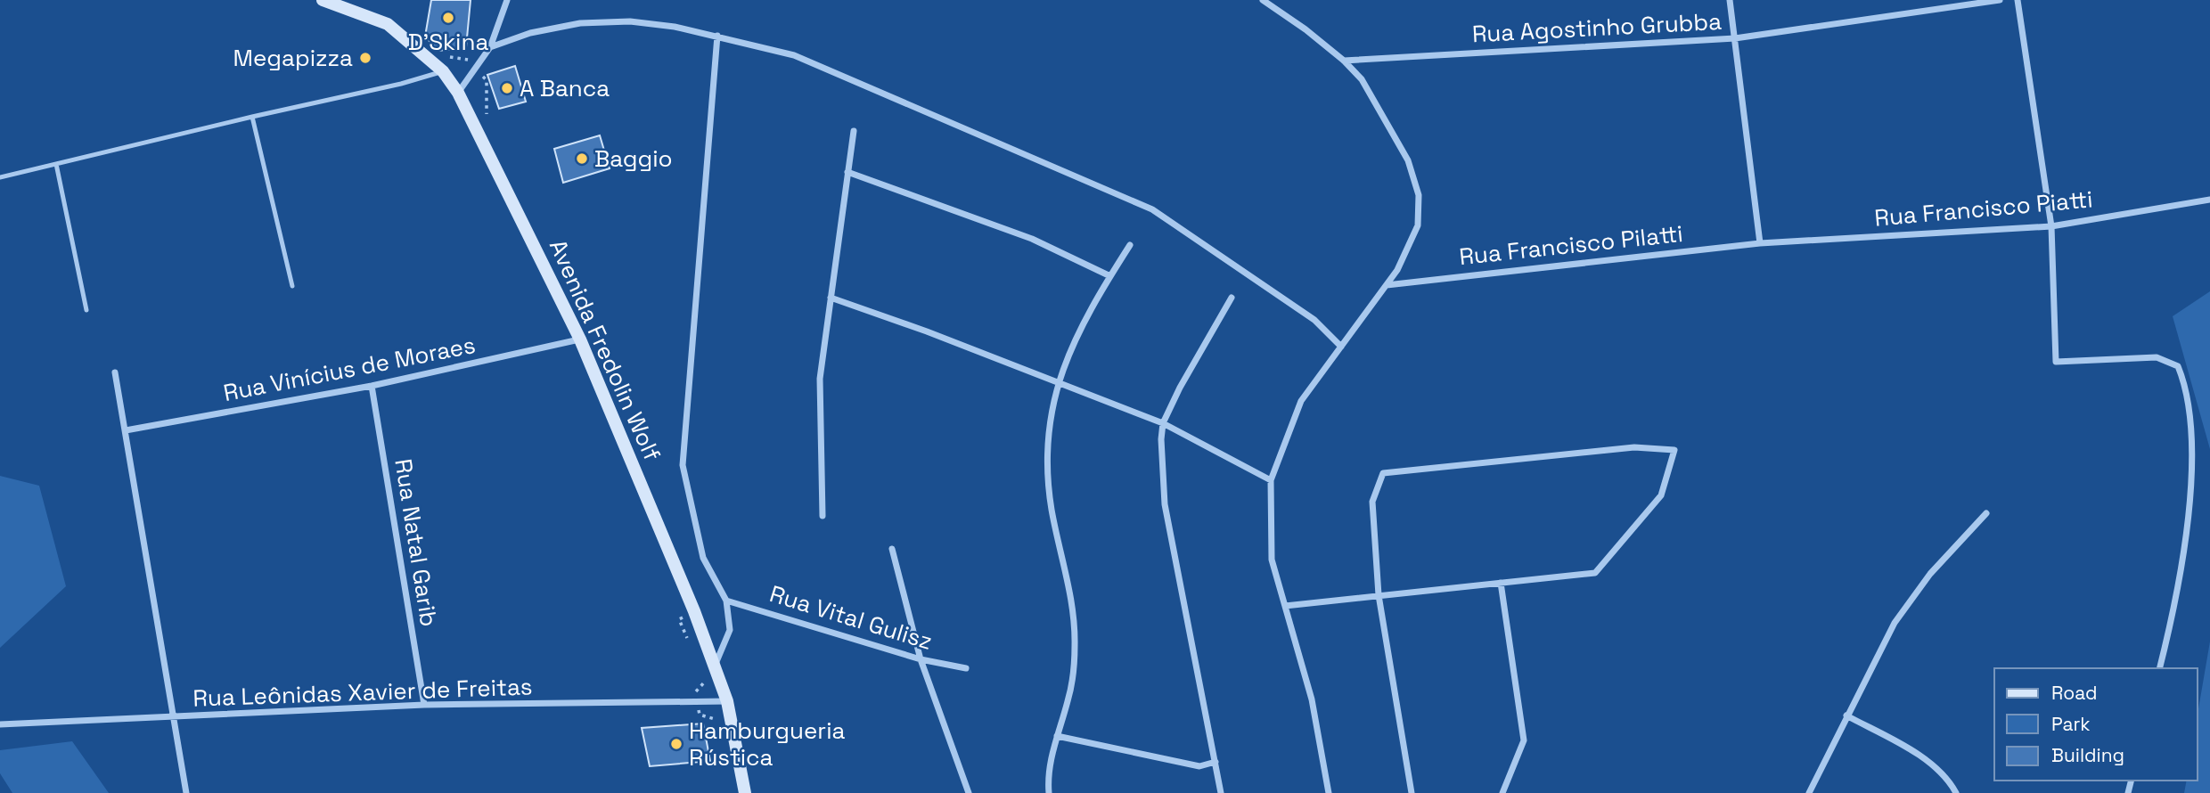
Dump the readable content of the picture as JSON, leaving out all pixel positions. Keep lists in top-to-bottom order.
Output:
{
  "streets": {
    "main road": ["Avenida Fredolin Wolf"],
    "street": [
      "Rua Agostinho Grubba",
      "Rua Francisco Piatti",
      "Rua Francisco Pilatti",
      "Rua Vinícius de Moraes",
      "Rua Natal Garib",
      "Rua Vital Gulisz",
      "Rua Leônidas Xavier de Freitas"
    ]
  },
  "crossings": [
    ["Rua Francisco Piatti", "Rua Francisco Pilatti"],
    ["Avenida Fredolin Wolf", "Rua Vinícius de Moraes"],
    ["Avenida Fredolin Wolf", "Rua Leônidas Xavier de Freitas"],
    ["Rua Vinícius de Moraes", "Rua Natal Garib"],
    ["Rua Natal Garib", "Rua Leônidas Xavier de Freitas"]
  ],
  "places": [
    "D'Skina",
    "Megapizza",
    "A Banca",
    "Baggio",
    "Hamburgueria Rústica"
  ],
  "legend": ["Road", "Park", "Building"]
}
